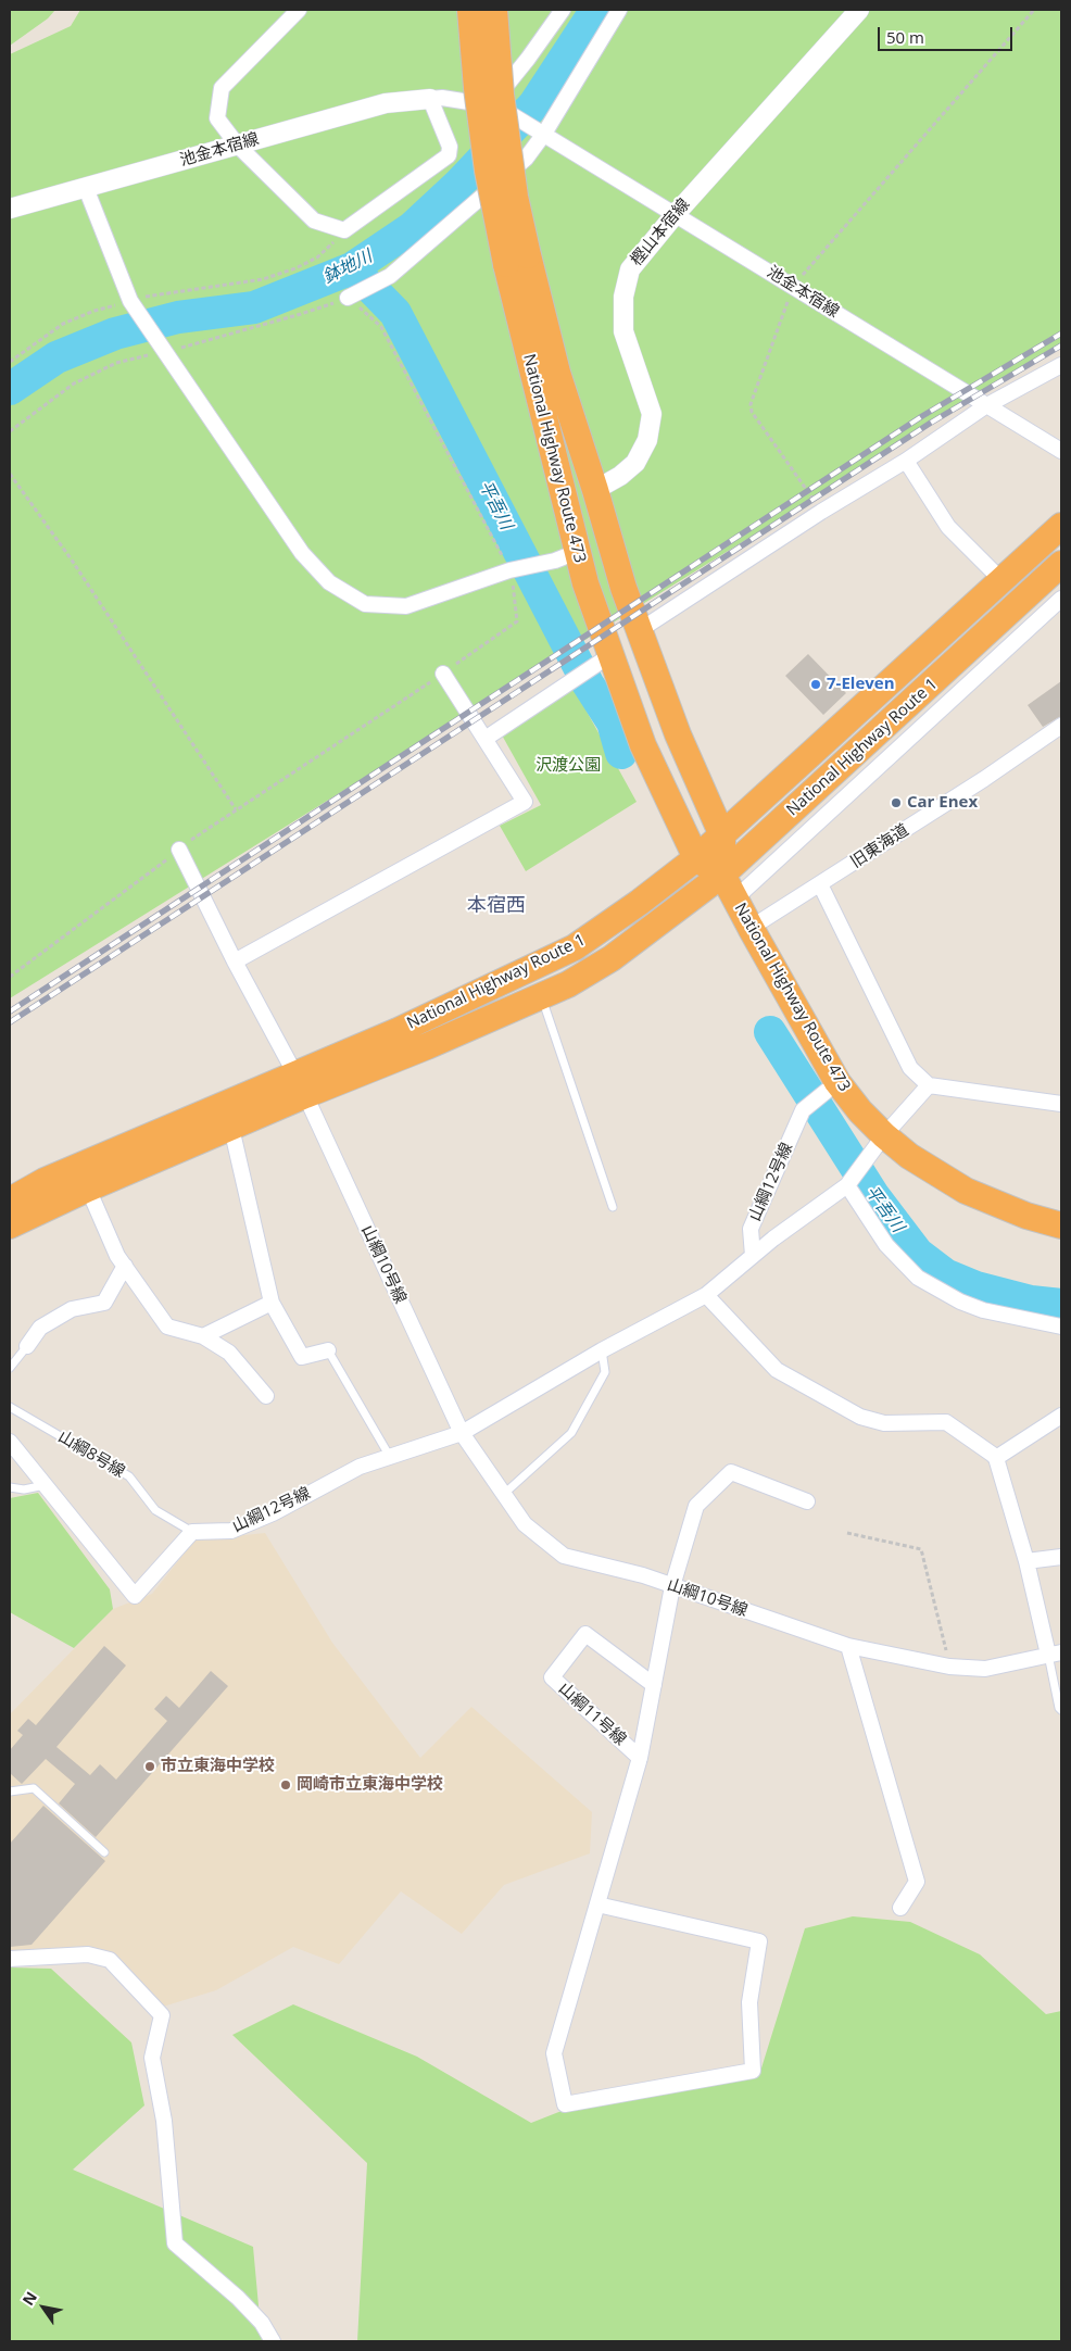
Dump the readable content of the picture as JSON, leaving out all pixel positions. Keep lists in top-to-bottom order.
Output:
{
  "streets": {
    "highway": ["National Highway Route 473", "National Highway Route 1"],
    "street": [
      "池金本宿線",
      "樫山本宿線",
      "旧東海道",
      "山綱12号線",
      "山綱10号線",
      "山綱11号線"
    ],
    "lane": ["山綱8号線"]
  },
  "crossings": [
    ["池金本宿線", "樫山本宿線"],
    ["樫山本宿線", "National Highway Route 473"],
    ["National Highway Route 473", "National Highway Route 1"],
    ["National Highway Route 473", "旧東海道"],
    ["National Highway Route 473", "山綱12号線"],
    ["National Highway Route 1", "山綱10号線"],
    ["山綱12号線", "山綱10号線"],
    ["山綱12号線", "山綱8号線"]
  ],
  "districts": ["本宿西"],
  "water": ["鉢地川", "平吾川"],
  "parks": ["沢渡公園"],
  "places": [
    "7-Eleven",
    "Car Enex",
    "市立東海中学校",
    "岡崎市立東海中学校"
  ],
  "scale_bar": "50 m",
  "north": "top left"
}
